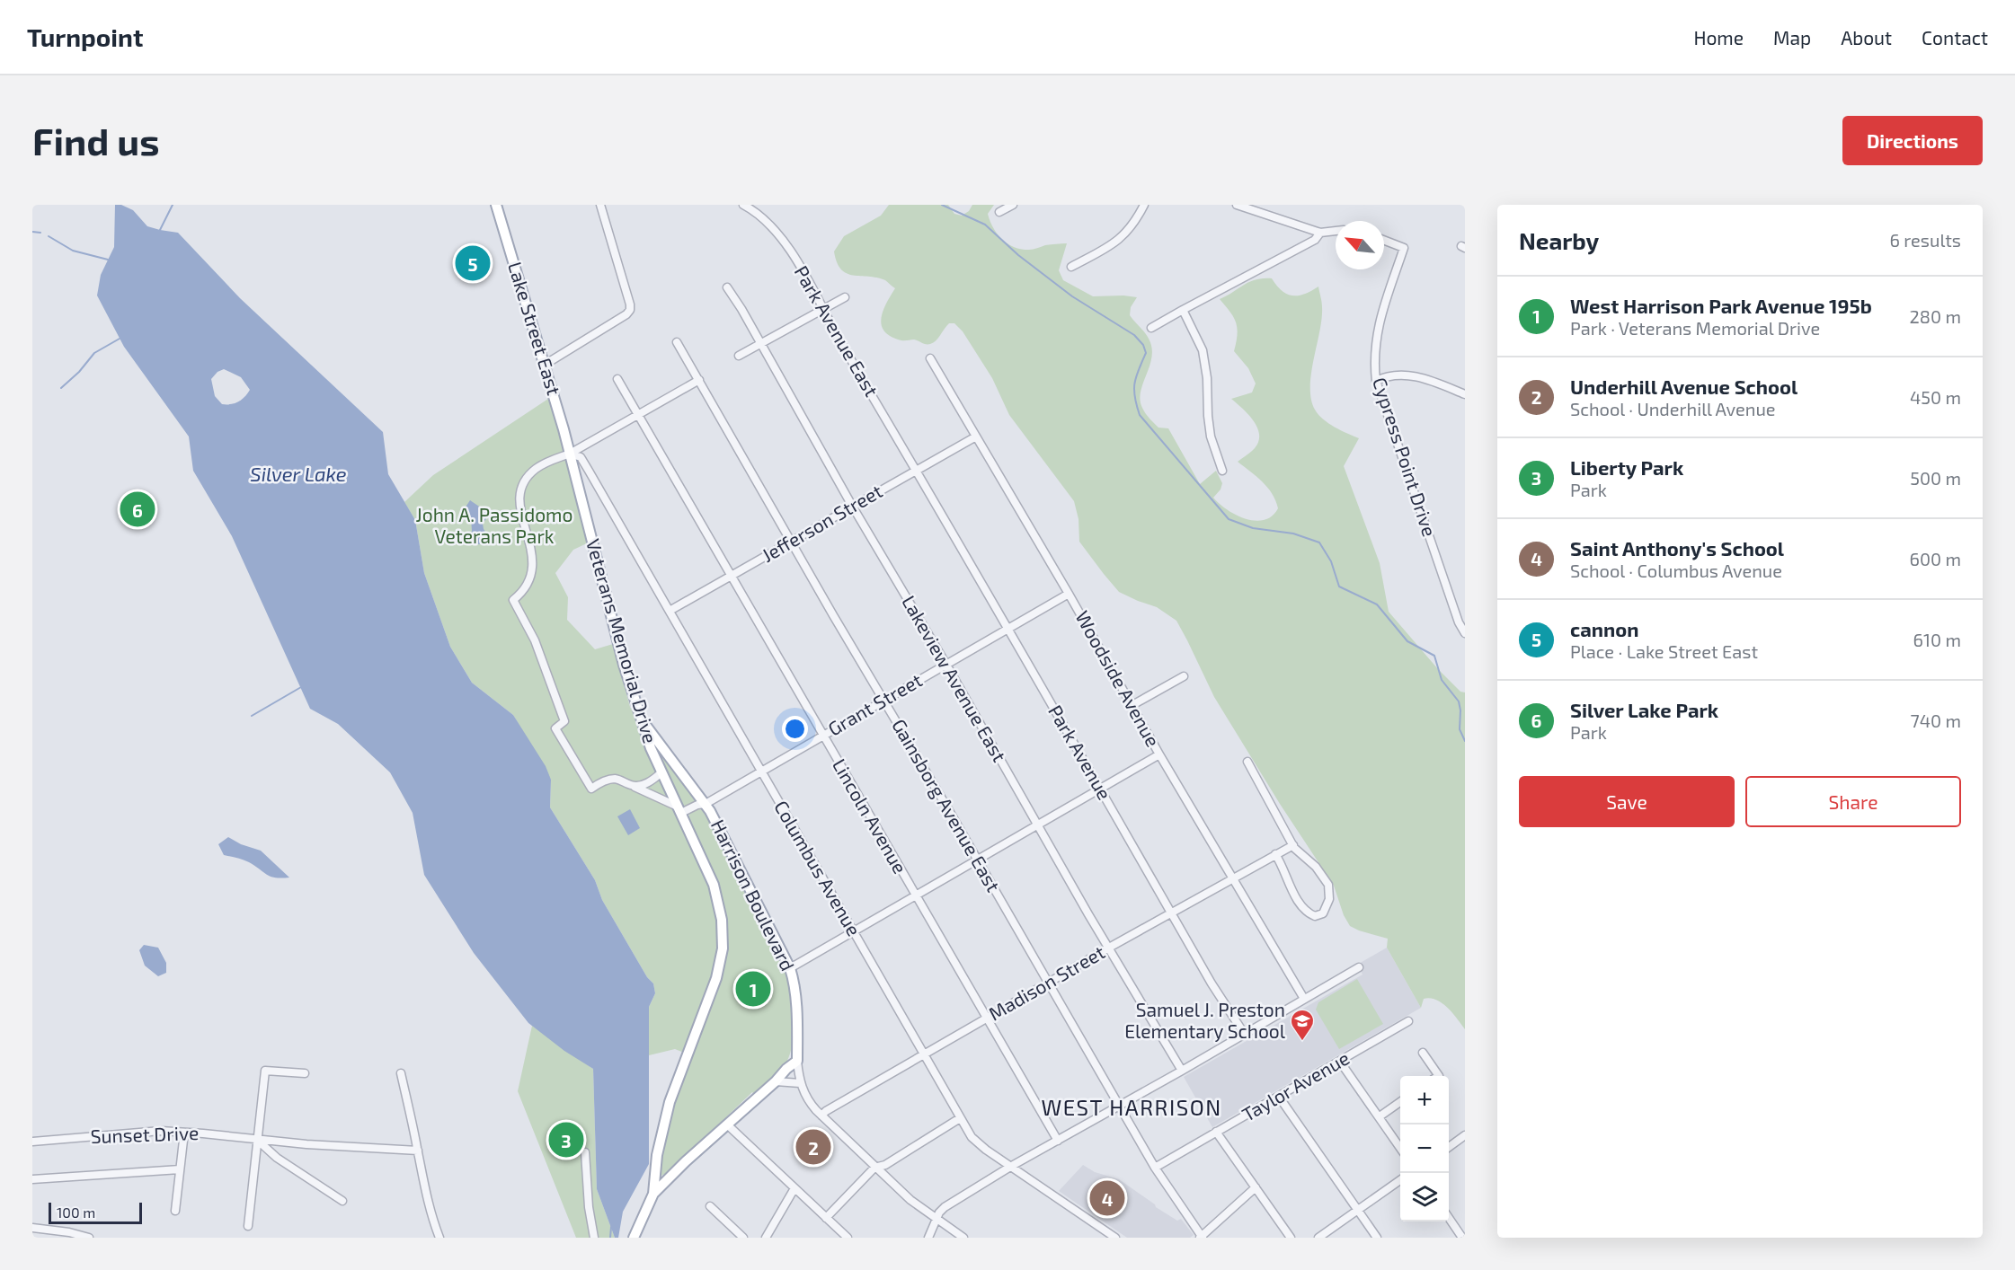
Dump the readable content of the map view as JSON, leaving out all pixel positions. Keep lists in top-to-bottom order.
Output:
{
  "streets": {
    "main road": ["Lake Street East", "Veterans Memorial Drive", "Harrison Boulevard"],
    "street": [
      "Park Avenue East",
      "Cypress Point Drive",
      "Jefferson Street",
      "Lakeview Avenue East",
      "Woodside Avenue",
      "Grant Street",
      "Park Avenue",
      "Gainsborg Avenue East",
      "Lincoln Avenue",
      "Columbus Avenue",
      "Madison Street",
      "Taylor Avenue",
      "Sunset Drive"
    ]
  },
  "crossings": [
    ["Lake Street East", "Veterans Memorial Drive"],
    ["Lake Street East", "Columbus Avenue"],
    ["Park Avenue East", "Jefferson Street"],
    ["Park Avenue East", "Park Avenue"],
    ["Jefferson Street", "Lakeview Avenue East"],
    ["Jefferson Street", "Woodside Avenue"],
    ["Jefferson Street", "Park Avenue"],
    ["Jefferson Street", "Gainsborg Avenue East"],
    ["Jefferson Street", "Lincoln Avenue"],
    ["Jefferson Street", "Columbus Avenue"],
    ["Veterans Memorial Drive", "Grant Street"],
    ["Veterans Memorial Drive", "Columbus Avenue"],
    ["Veterans Memorial Drive", "Harrison Boulevard"],
    ["Lakeview Avenue East", "Grant Street"],
    ["Lakeview Avenue East", "Madison Street"],
    ["Woodside Avenue", "Grant Street"],
    ["Woodside Avenue", "Madison Street"],
    ["Grant Street", "Park Avenue"],
    ["Grant Street", "Gainsborg Avenue East"],
    ["Grant Street", "Lincoln Avenue"],
    ["Grant Street", "Columbus Avenue"],
    ["Grant Street", "Harrison Boulevard"],
    ["Park Avenue", "Madison Street"],
    ["Gainsborg Avenue East", "Madison Street"],
    ["Gainsborg Avenue East", "Taylor Avenue"],
    ["Lincoln Avenue", "Madison Street"],
    ["Columbus Avenue", "Madison Street"]
  ],
  "districts": ["WEST HARRISON"],
  "water": ["Silver Lake"],
  "parks": ["John A. Passidomo Veterans Park"],
  "places": {
    "school or university": ["Samuel J. Preston Elementary School"]
  },
  "scale_bar": "100 m",
  "north": "top left",
  "page": {
    "header": "Turnpoint",
    "nav": [
      "Home",
      "Map",
      "About",
      "Contact"
    ],
    "buttons": [
      "Directions",
      ["Save", "Share"]
    ],
    "title": "Find us",
    "heading": ["Nearby", "6 results"],
    "pins": [
      "5",
      "6",
      "1",
      "3",
      "2",
      "4"
    ],
    "list": [
      {
        "mark": "1",
        "name": "West Harrison Park Avenue 195b",
        "note": "Park · Veterans Memorial Drive",
        "value": "280 m"
      },
      {
        "mark": "2",
        "name": "Underhill Avenue School",
        "note": "School · Underhill Avenue",
        "value": "450 m"
      },
      {
        "mark": "3",
        "name": "Liberty Park",
        "note": "Park",
        "value": "500 m"
      },
      {
        "mark": "4",
        "name": "Saint Anthony's School",
        "note": "School · Columbus Avenue",
        "value": "600 m"
      },
      {
        "mark": "5",
        "name": "cannon",
        "note": "Place · Lake Street East",
        "value": "610 m"
      },
      {
        "mark": "6",
        "name": "Silver Lake Park",
        "note": "Park",
        "value": "740 m"
      }
    ],
    "map_buttons": ["+", "−"],
    "scale": "100 m"
  }
}
